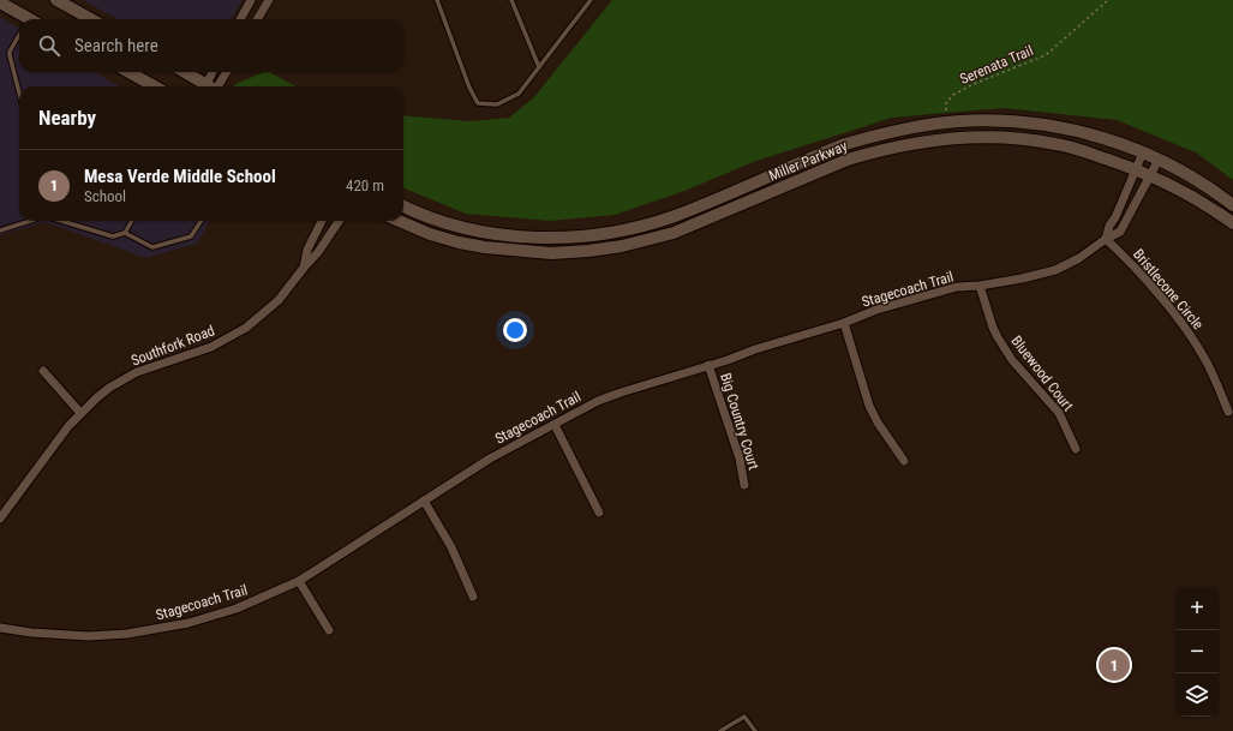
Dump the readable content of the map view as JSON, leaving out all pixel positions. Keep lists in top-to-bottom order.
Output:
{
  "streets": {
    "street": [
      "Miller Parkway",
      "Stagecoach Trail",
      "Bristlecone Circle",
      "Southfork Road",
      "Bluewood Court",
      "Big Country Court"
    ],
    "path": ["Serenata Trail"]
  },
  "crossings": [
    ["Miller Parkway", "Stagecoach Trail"],
    ["Stagecoach Trail", "Bristlecone Circle"],
    ["Stagecoach Trail", "Bluewood Court"],
    ["Stagecoach Trail", "Big Country Court"]
  ],
  "page": {
    "search": "Search here",
    "heading": "Nearby",
    "list": [
      {
        "mark": "1",
        "name": "Mesa Verde Middle School",
        "note": "School",
        "value": "420 m"
      }
    ],
    "map_buttons": ["+", "−"],
    "pins": "1"
  }
}
